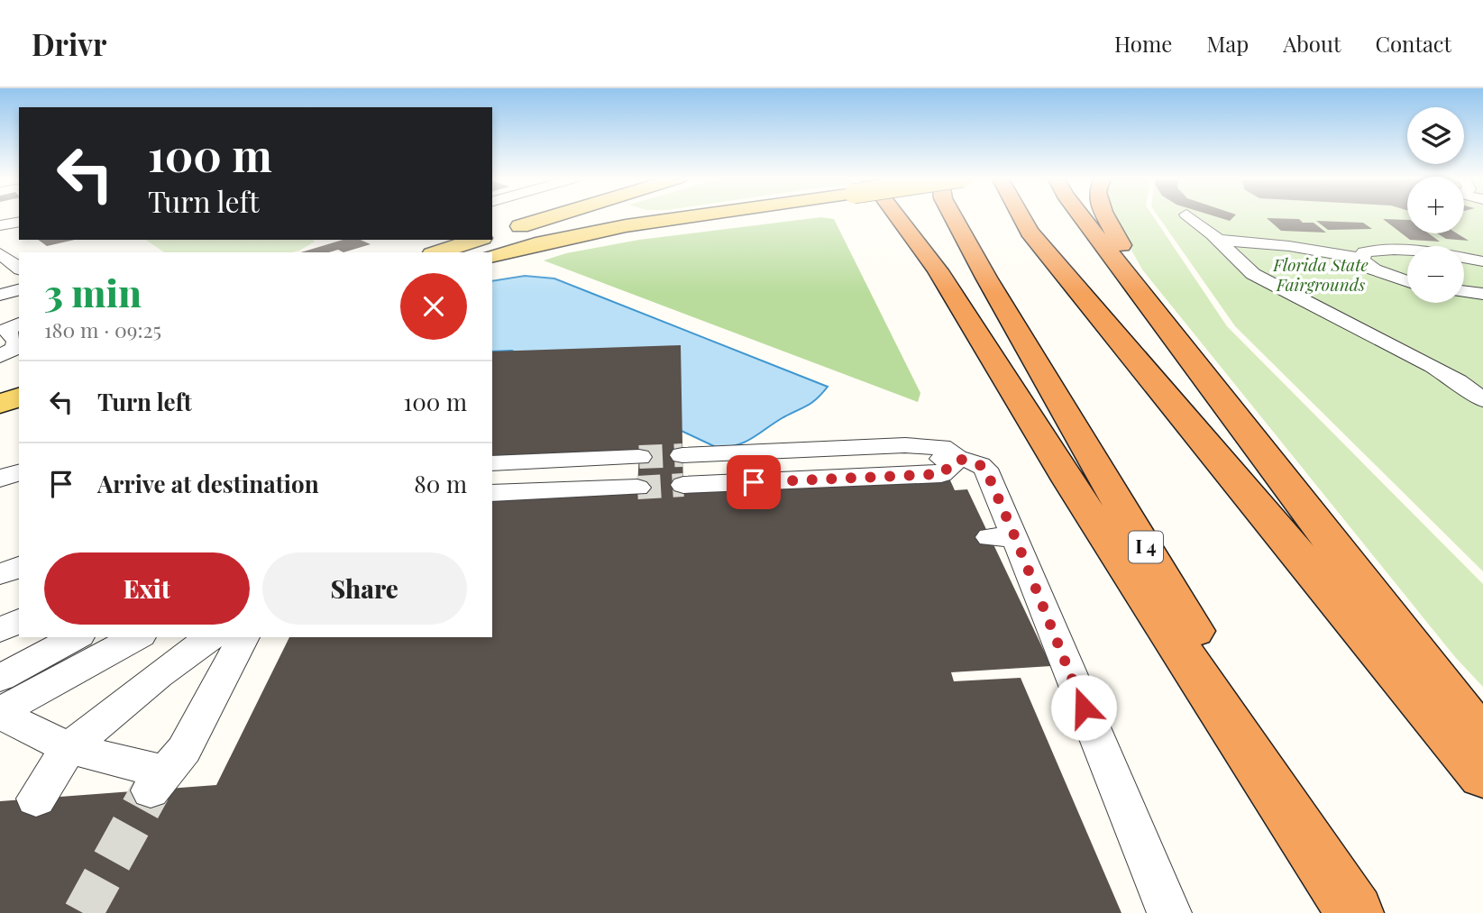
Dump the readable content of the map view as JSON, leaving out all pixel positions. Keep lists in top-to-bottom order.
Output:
{
  "streets": {
    "highway": ["I 4"]
  },
  "parks": ["Florida State Fairgrounds"],
  "page": {
    "header": "Drivr",
    "nav": [
      "Home",
      "Map",
      "About",
      "Contact"
    ],
    "map_buttons": ["+", "−"],
    "turn": ["100 m", "Turn left"],
    "heading": ["3 min", "180 m · 09:25"],
    "list": [
      {
        "name": "Turn left",
        "value": "100 m"
      },
      {
        "name": "Arrive at destination",
        "value": "80 m"
      }
    ],
    "buttons": ["Exit", "Share"]
  }
}
